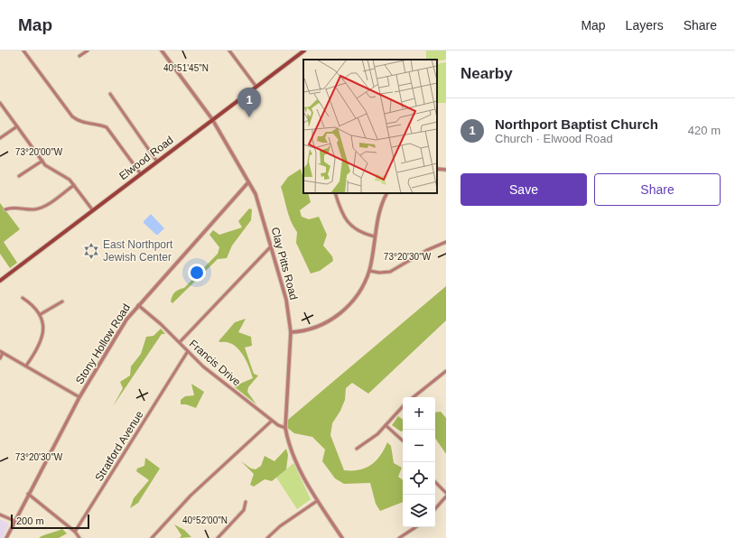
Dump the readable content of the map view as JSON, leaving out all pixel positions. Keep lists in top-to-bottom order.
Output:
{
  "streets": {
    "main road": ["Elwood Road"],
    "street": [
      "Clay Pitts Road",
      "Stony Hollow Road",
      "Francis Drive",
      "Stratford Avenue"
    ]
  },
  "crossings": [
    ["Elwood Road", "Clay Pitts Road"],
    ["Clay Pitts Road", "Stony Hollow Road"],
    ["Clay Pitts Road", "Francis Drive"],
    ["Stony Hollow Road", "Francis Drive"],
    ["Francis Drive", "Stratford Avenue"]
  ],
  "places": {
    "synagogue": ["East Northport Jewish Center"]
  },
  "scale_bar": "200 m",
  "page": {
    "header": "Map",
    "nav": ["Map", "Layers", "Share"],
    "heading": "Nearby",
    "pins": "1",
    "list": [
      {
        "mark": "1",
        "name": "Northport Baptist Church",
        "note": "Church · Elwood Road",
        "value": "420 m"
      }
    ],
    "buttons": ["Save", "Share"],
    "map_buttons": ["+", "−"],
    "scale": "200 m"
  },
  "coordinates": [
    "40°51'45\"N",
    "73°20'00\"W",
    "73°20'30\"W",
    "40°52'00\"N"
  ]
}
